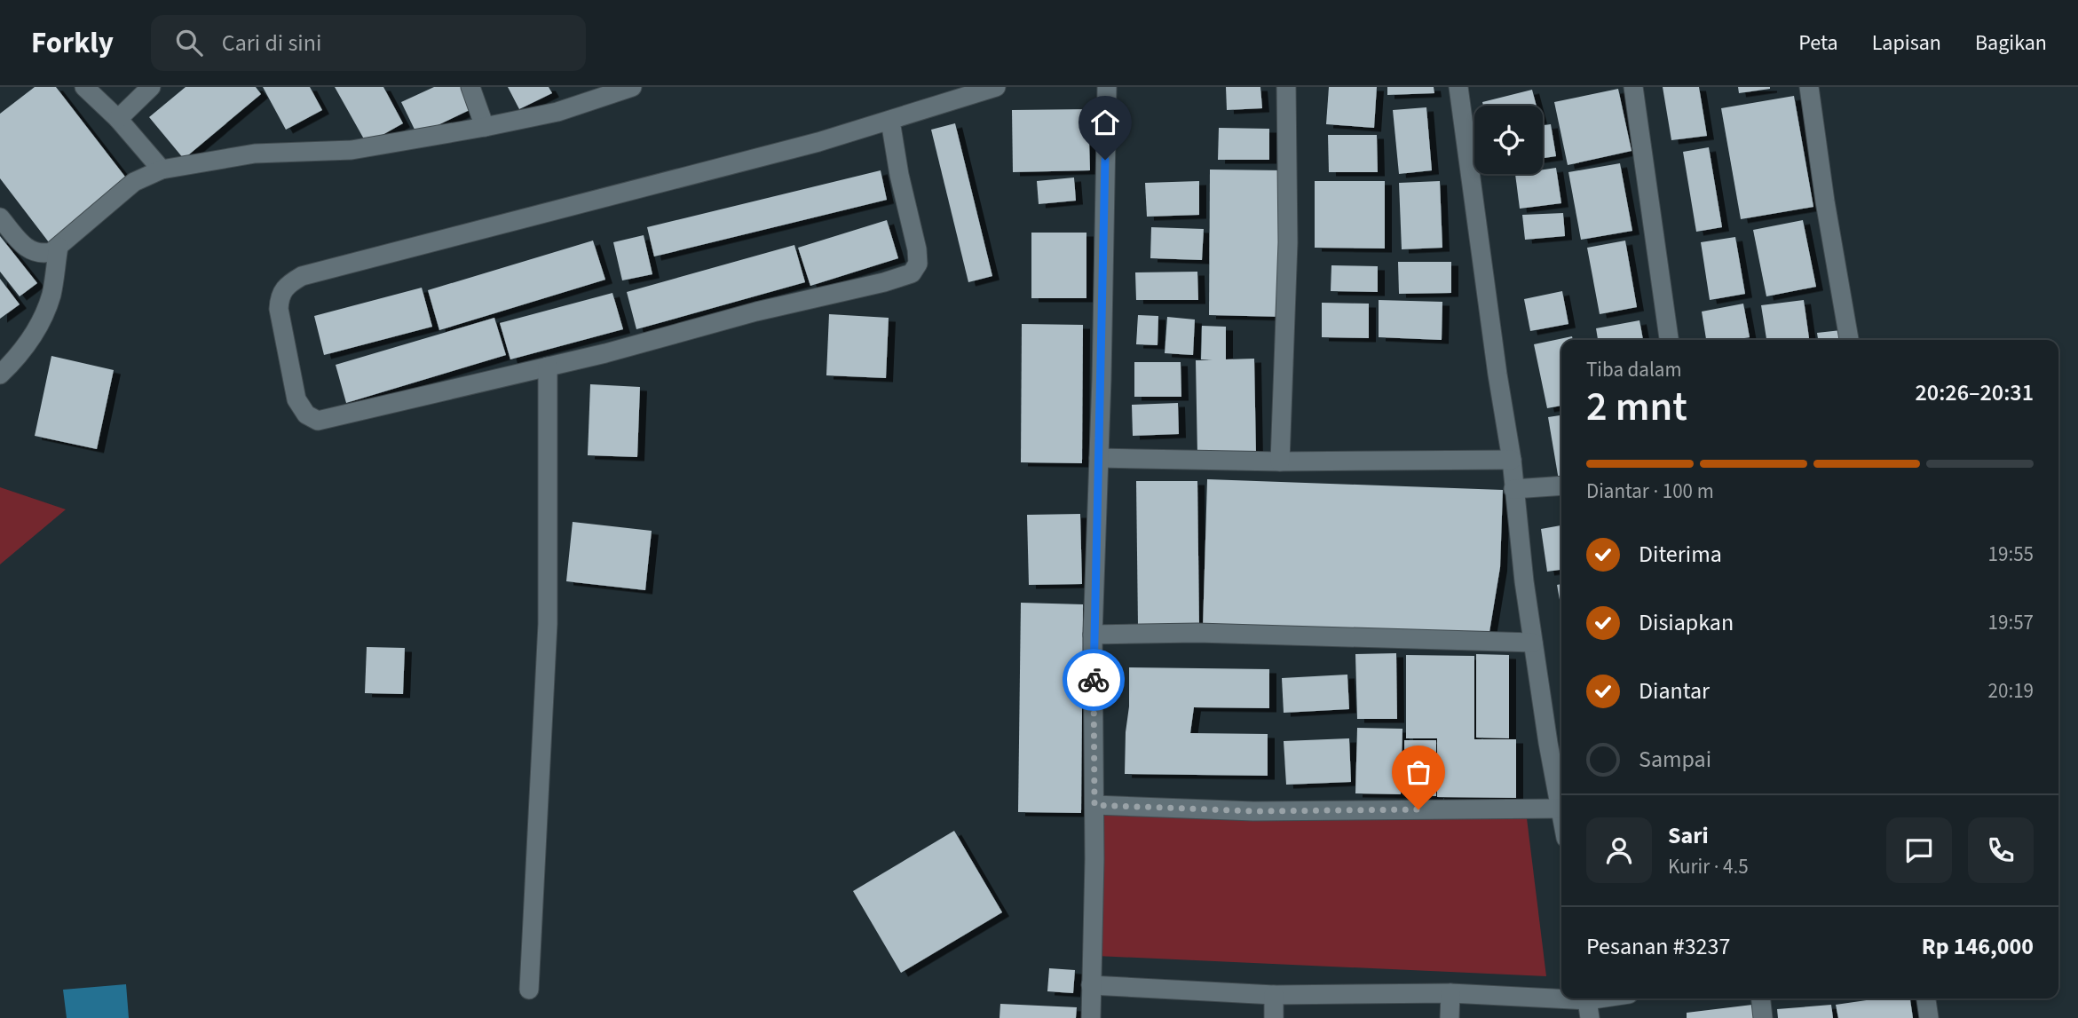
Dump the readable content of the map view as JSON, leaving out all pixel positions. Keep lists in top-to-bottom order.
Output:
{
  "page": {
    "header": "Forkly",
    "search": "Cari di sini",
    "nav": ["Peta", "Lapisan", "Bagikan"],
    "heading": ["2 mnt", "Tiba dalam", "20:26–20:31"],
    "panel": [
      "Sari",
      "Kurir · 4.5",
      "Pesanan #3237",
      "Rp 146,000"
    ],
    "bar": "Diantar · 100 m",
    "list": [
      ["Diterima", "19:55"],
      ["Disiapkan", "19:57"],
      ["Diantar", "20:19"],
      "Sampai"
    ]
  }
}
